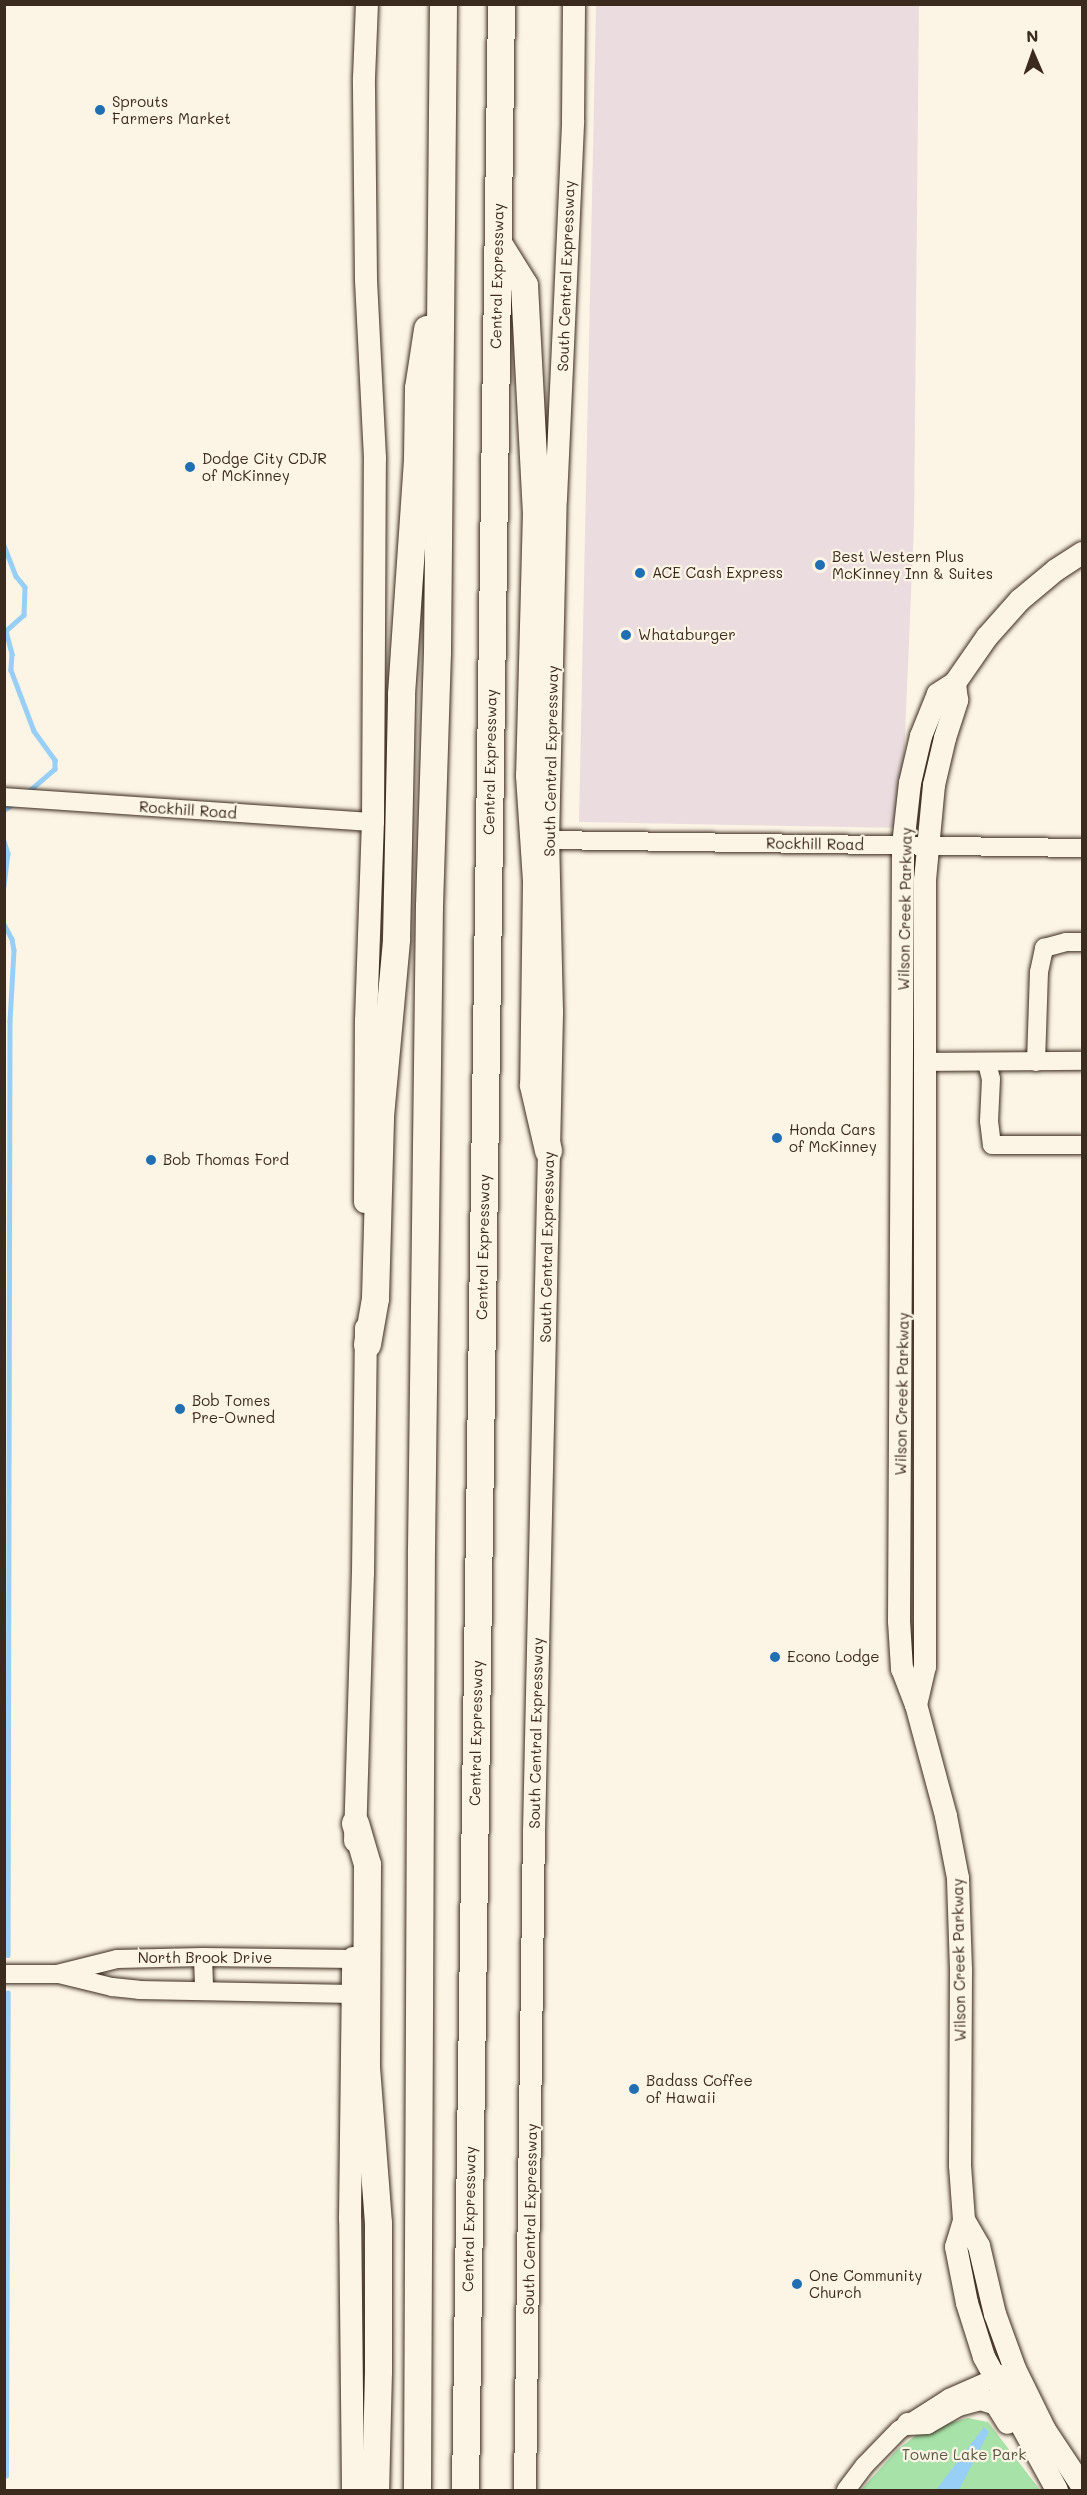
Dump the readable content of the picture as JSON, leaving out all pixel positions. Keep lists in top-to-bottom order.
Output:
{
  "streets": {
    "highway": ["Central Expressway"],
    "main road": ["South Central Expressway", "Wilson Creek Parkway"],
    "street": ["Rockhill Road", "North Brook Drive"]
  },
  "crossings": [
    ["South Central Expressway", "Rockhill Road"],
    ["Rockhill Road", "Wilson Creek Parkway"]
  ],
  "parks": ["Towne Lake Park"],
  "places": [
    "Sprouts Farmers Market",
    "Dodge City CDJR of McKinney",
    "Best Western Plus McKinney Inn & Suites",
    "ACE Cash Express",
    "Whataburger",
    "Honda Cars of McKinney",
    "Bob Thomas Ford",
    "Bob Tomes Pre-Owned",
    "Econo Lodge",
    "Badass Coffee of Hawaii",
    "One Community Church"
  ],
  "north": "top"
}
